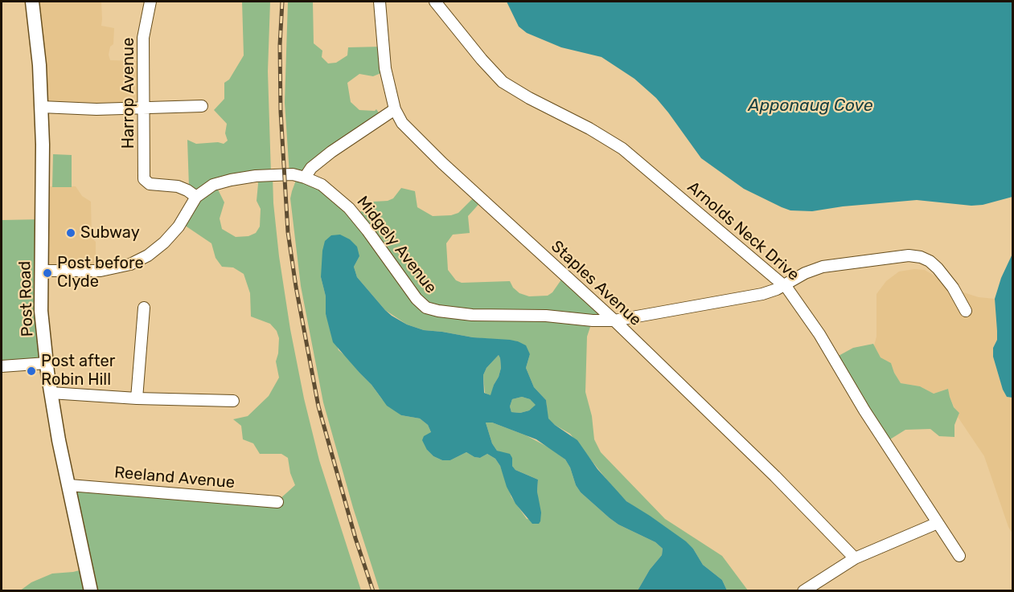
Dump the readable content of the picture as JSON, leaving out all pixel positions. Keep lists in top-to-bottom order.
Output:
{
  "streets": {
    "main road": ["Post Road"],
    "street": [
      "Harrop Avenue",
      "Arnolds Neck Drive",
      "Midgely Avenue",
      "Staples Avenue",
      "Reeland Avenue"
    ]
  },
  "crossings": [
    ["Arnolds Neck Drive", "Midgely Avenue"],
    ["Midgely Avenue", "Staples Avenue"],
    ["Post Road", "Reeland Avenue"]
  ],
  "water": ["Apponaug Cove"],
  "places": ["Subway", "Post before Clyde", "Post after Robin Hill"]
}
